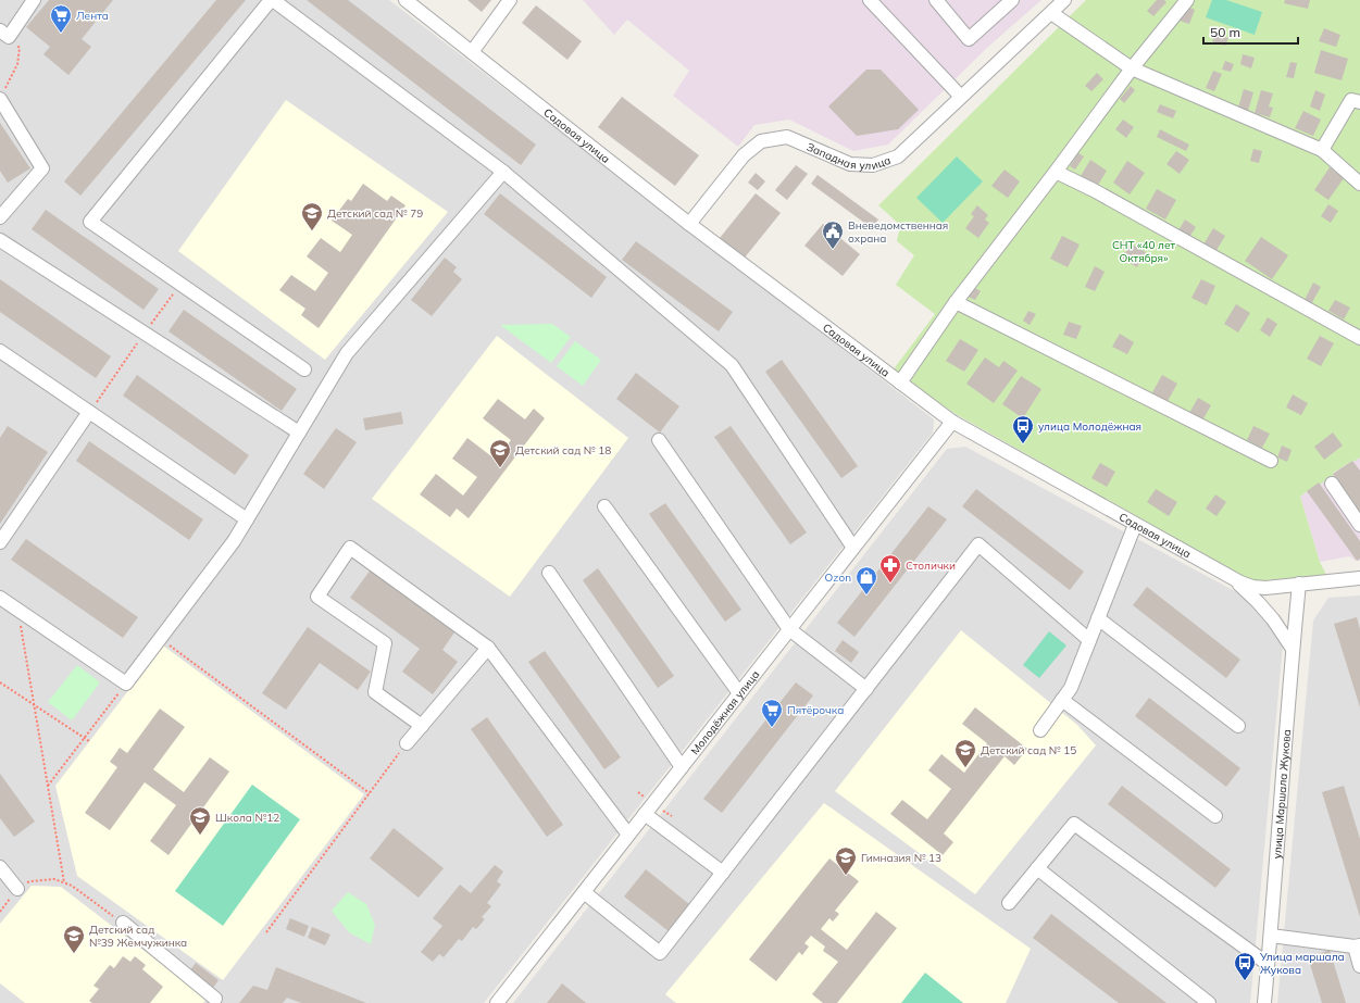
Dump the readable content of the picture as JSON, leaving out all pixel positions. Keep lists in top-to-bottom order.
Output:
{
  "streets": {
    "street": [
      "Садовая улица",
      "Западная улица",
      "Молодёжная улица",
      "улица Маршала Жукова"
    ]
  },
  "crossings": [
    ["Садовая улица", "Западная улица"],
    ["Садовая улица", "Молодёжная улица"],
    ["Садовая улица", "улица Маршала Жукова"]
  ],
  "parks": ["СНТ «40 лет Октября»"],
  "places": {
    "supermarket": ["Лента", "Пятёрочка"],
    "school or university": [
      "Детский сад № 79",
      "Детский сад № 18",
      "Детский сад № 15",
      "Школа №12",
      "Гимназия № 13",
      "Детский сад №39 Жемчужинка"
    ],
    "public building": ["Вневедомственная охрана"],
    "bus stop": ["улица Молодёжная", "Улица маршала Жукова"],
    "pharmacy": ["Столички"],
    "shop": ["Ozon"]
  },
  "scale_bar": "50 m"
}
